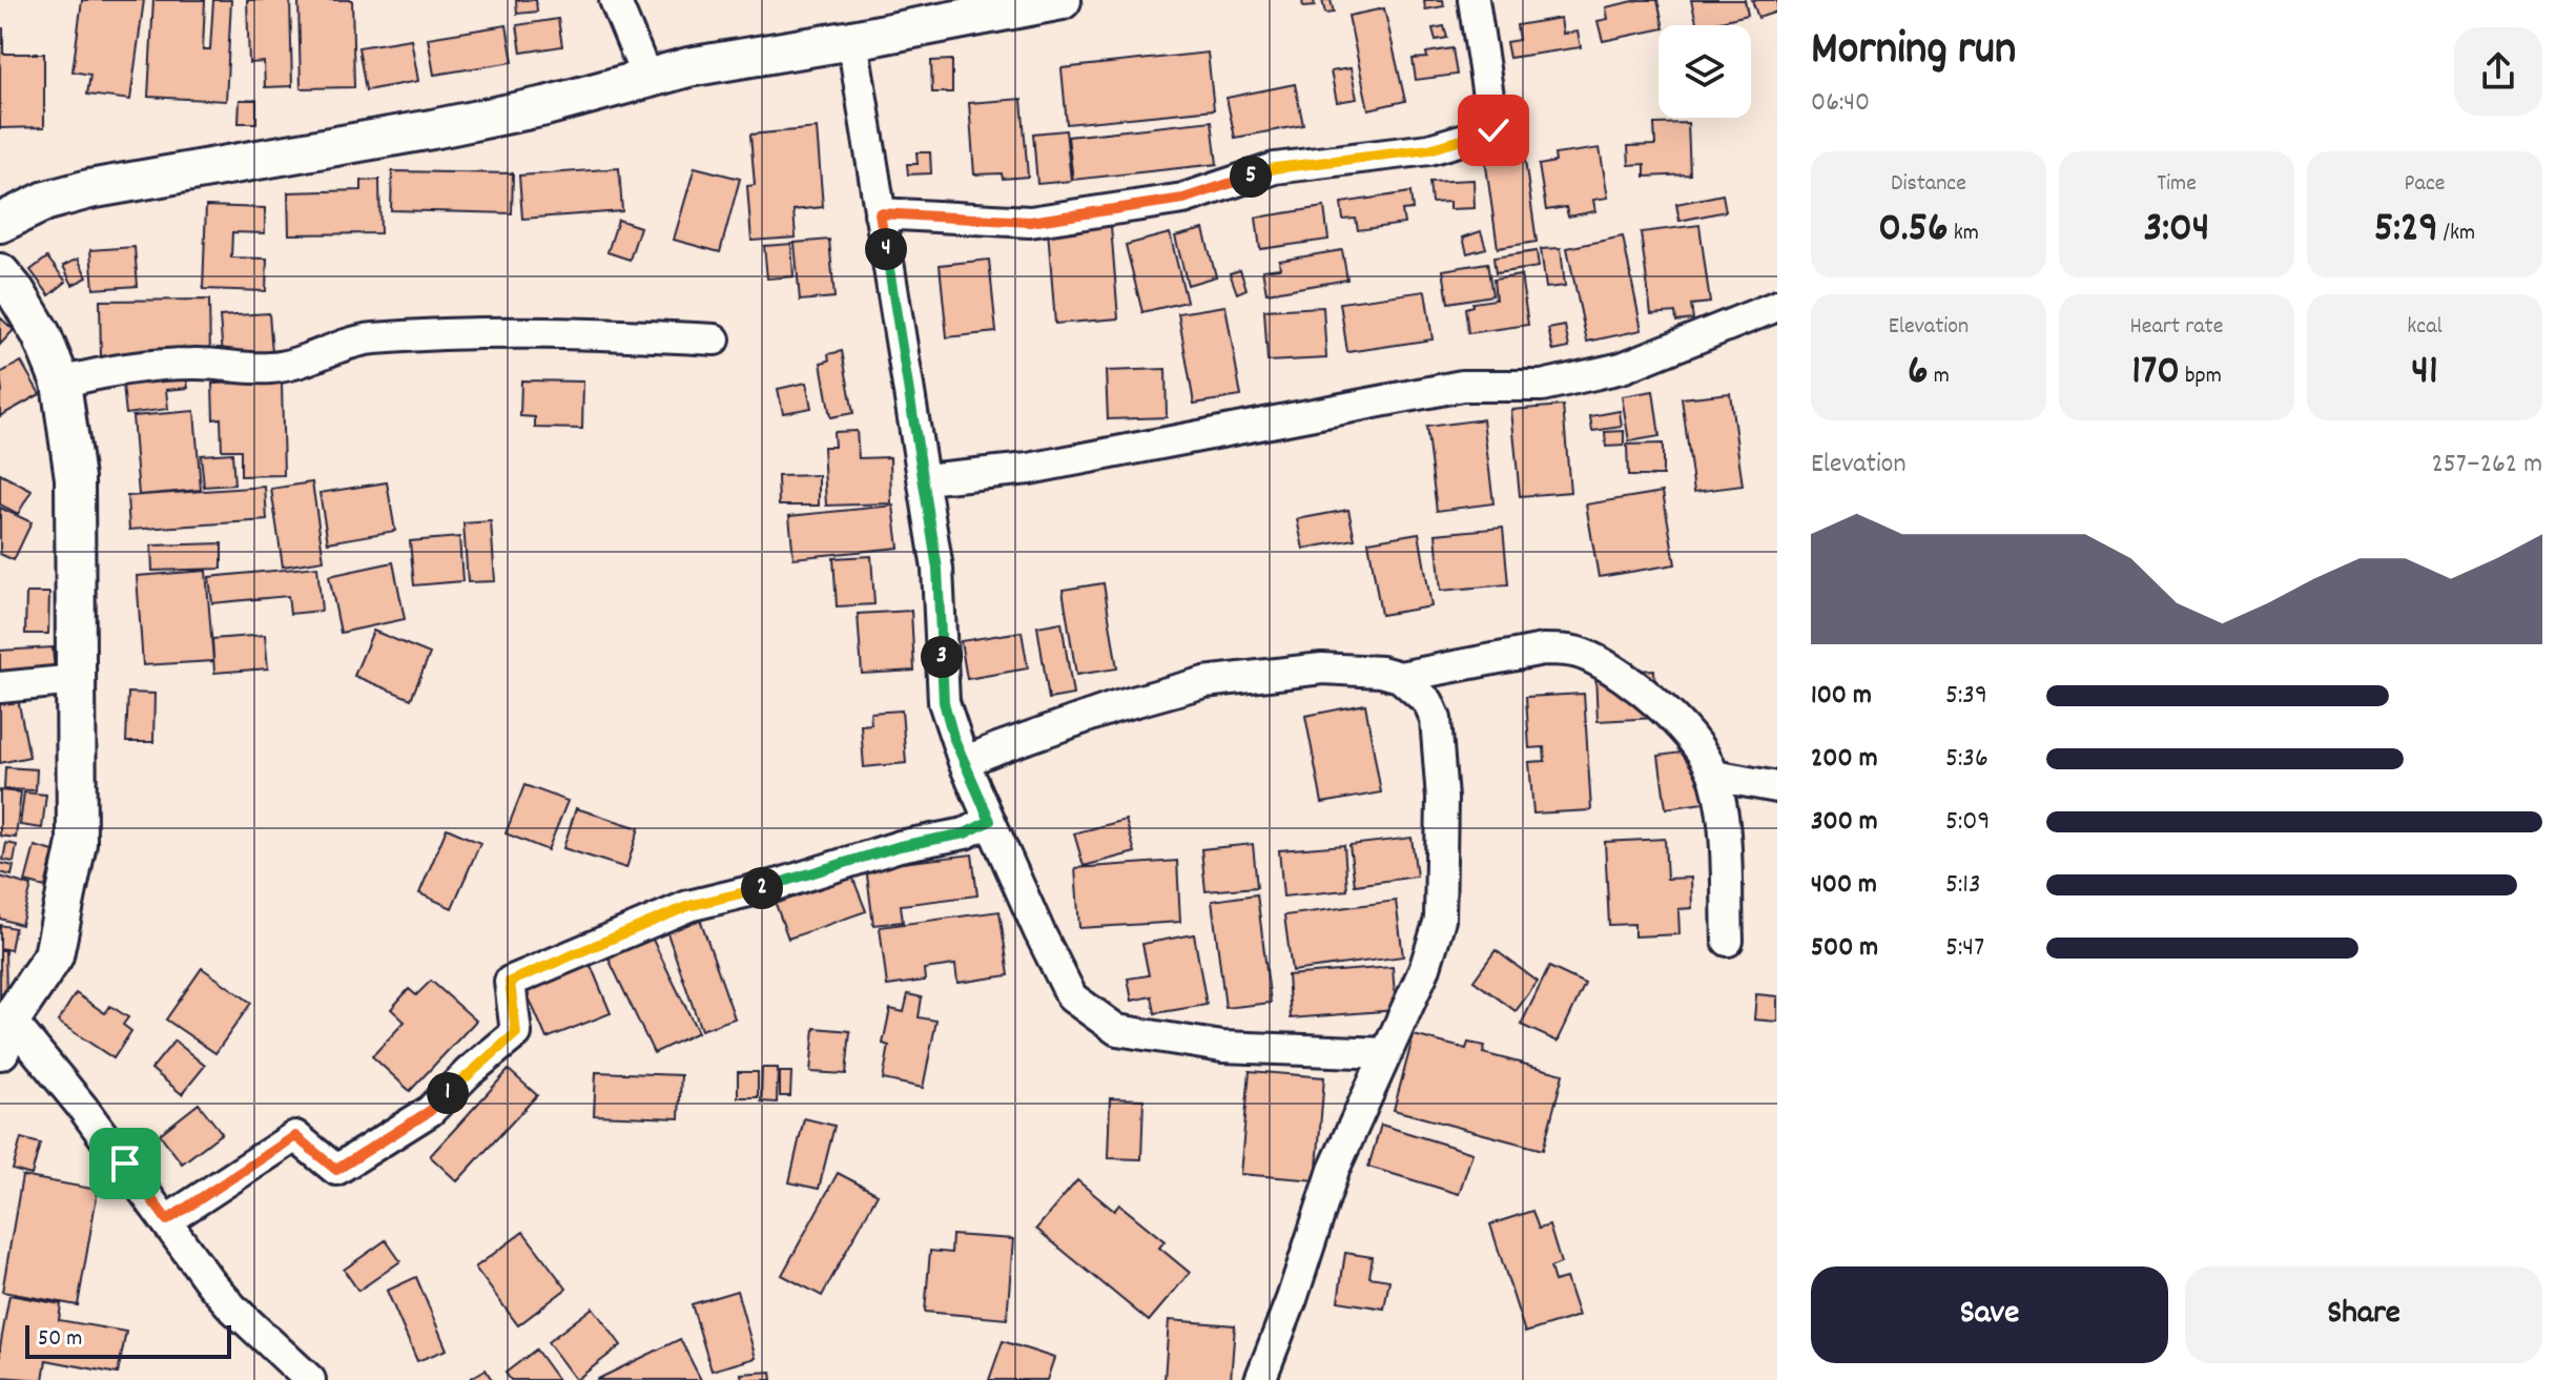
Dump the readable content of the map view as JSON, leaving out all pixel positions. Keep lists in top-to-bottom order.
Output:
{
  "scale_bar": "50 m",
  "page": {
    "heading": ["Morning run", "06:40"],
    "stats": [
      ["Distance", "0.56 km"],
      ["Time", "3:04"],
      ["Pace", "5:29 /km"],
      ["Elevation", "6 m"],
      ["Heart rate", "170 bpm"],
      ["kcal", "41"]
    ],
    "pins": [
      "5",
      "4",
      "3",
      "2",
      "1"
    ],
    "chart": ["Elevation", "257–262 m"],
    "list": [
      {
        "name": "100 m",
        "note": "5:39"
      },
      {
        "name": "200 m",
        "note": "5:36"
      },
      {
        "name": "300 m",
        "note": "5:09"
      },
      {
        "name": "400 m",
        "note": "5:13"
      },
      {
        "name": "500 m",
        "note": "5:47"
      }
    ],
    "buttons": ["Save", "Share"],
    "scale": "50 m"
  }
}
